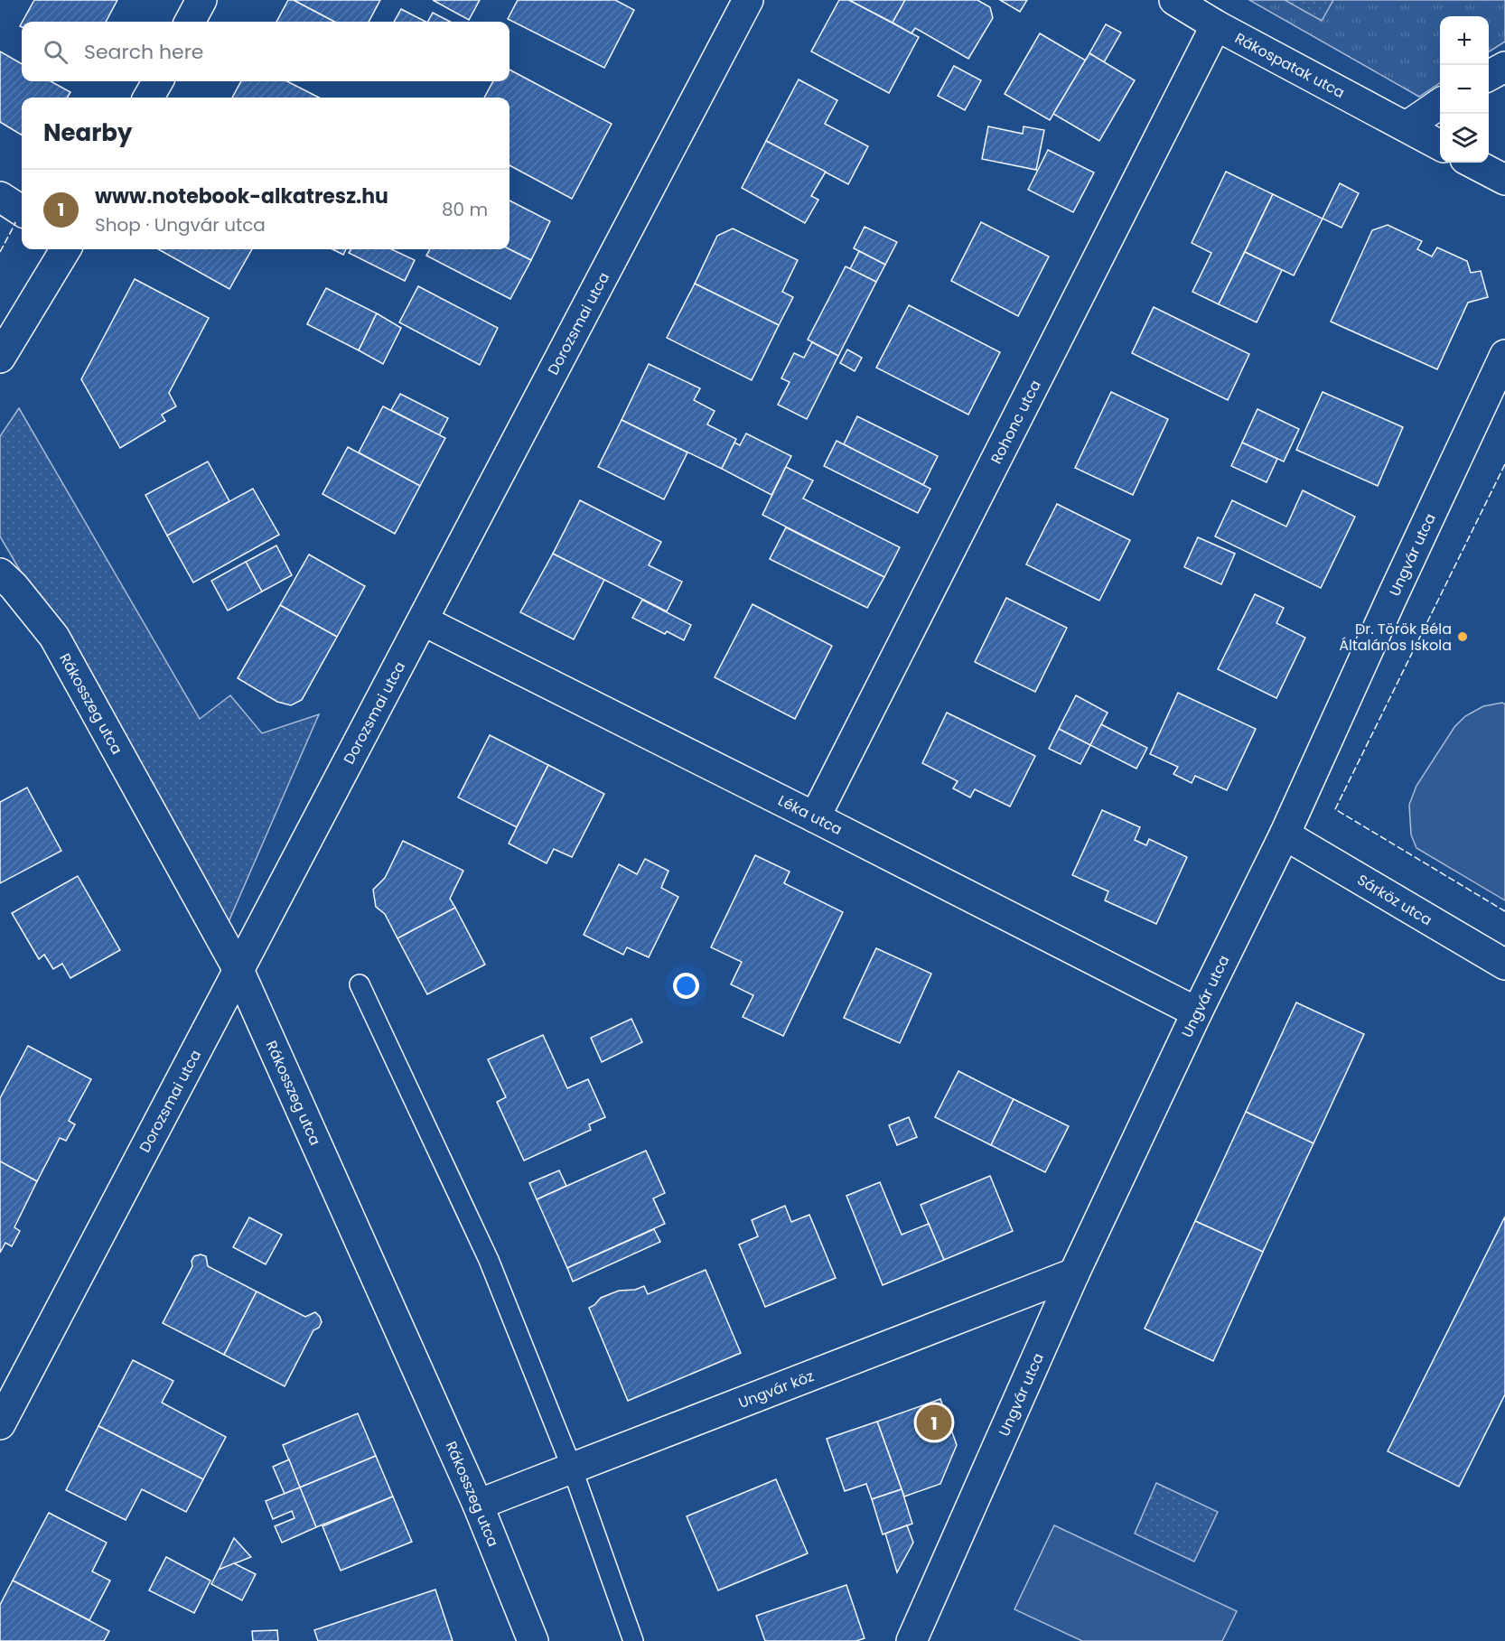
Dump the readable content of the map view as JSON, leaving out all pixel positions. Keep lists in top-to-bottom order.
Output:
{
  "streets": {
    "street": [
      "Rákospatak utca",
      "Dorozsmai utca",
      "Rohonc utca",
      "Ungvár utca",
      "Rákosszeg utca",
      "Léka utca",
      "Sárköz utca",
      "Ungvár köz"
    ]
  },
  "crossings": [
    ["Rákospatak utca", "Rohonc utca"],
    ["Dorozsmai utca", "Rákosszeg utca"],
    ["Dorozsmai utca", "Léka utca"],
    ["Rohonc utca", "Léka utca"],
    ["Ungvár utca", "Léka utca"],
    ["Ungvár utca", "Sárköz utca"],
    ["Ungvár utca", "Ungvár köz"],
    ["Rákosszeg utca", "Ungvár köz"]
  ],
  "places": ["Dr. Török Béla Általános Iskola"],
  "page": {
    "map_buttons": ["+", "−"],
    "search": "Search here",
    "heading": "Nearby",
    "list": [
      {
        "mark": "1",
        "name": "www.notebook-alkatresz.hu",
        "note": "Shop · Ungvár utca",
        "value": "80 m"
      }
    ],
    "pins": "1"
  }
}
